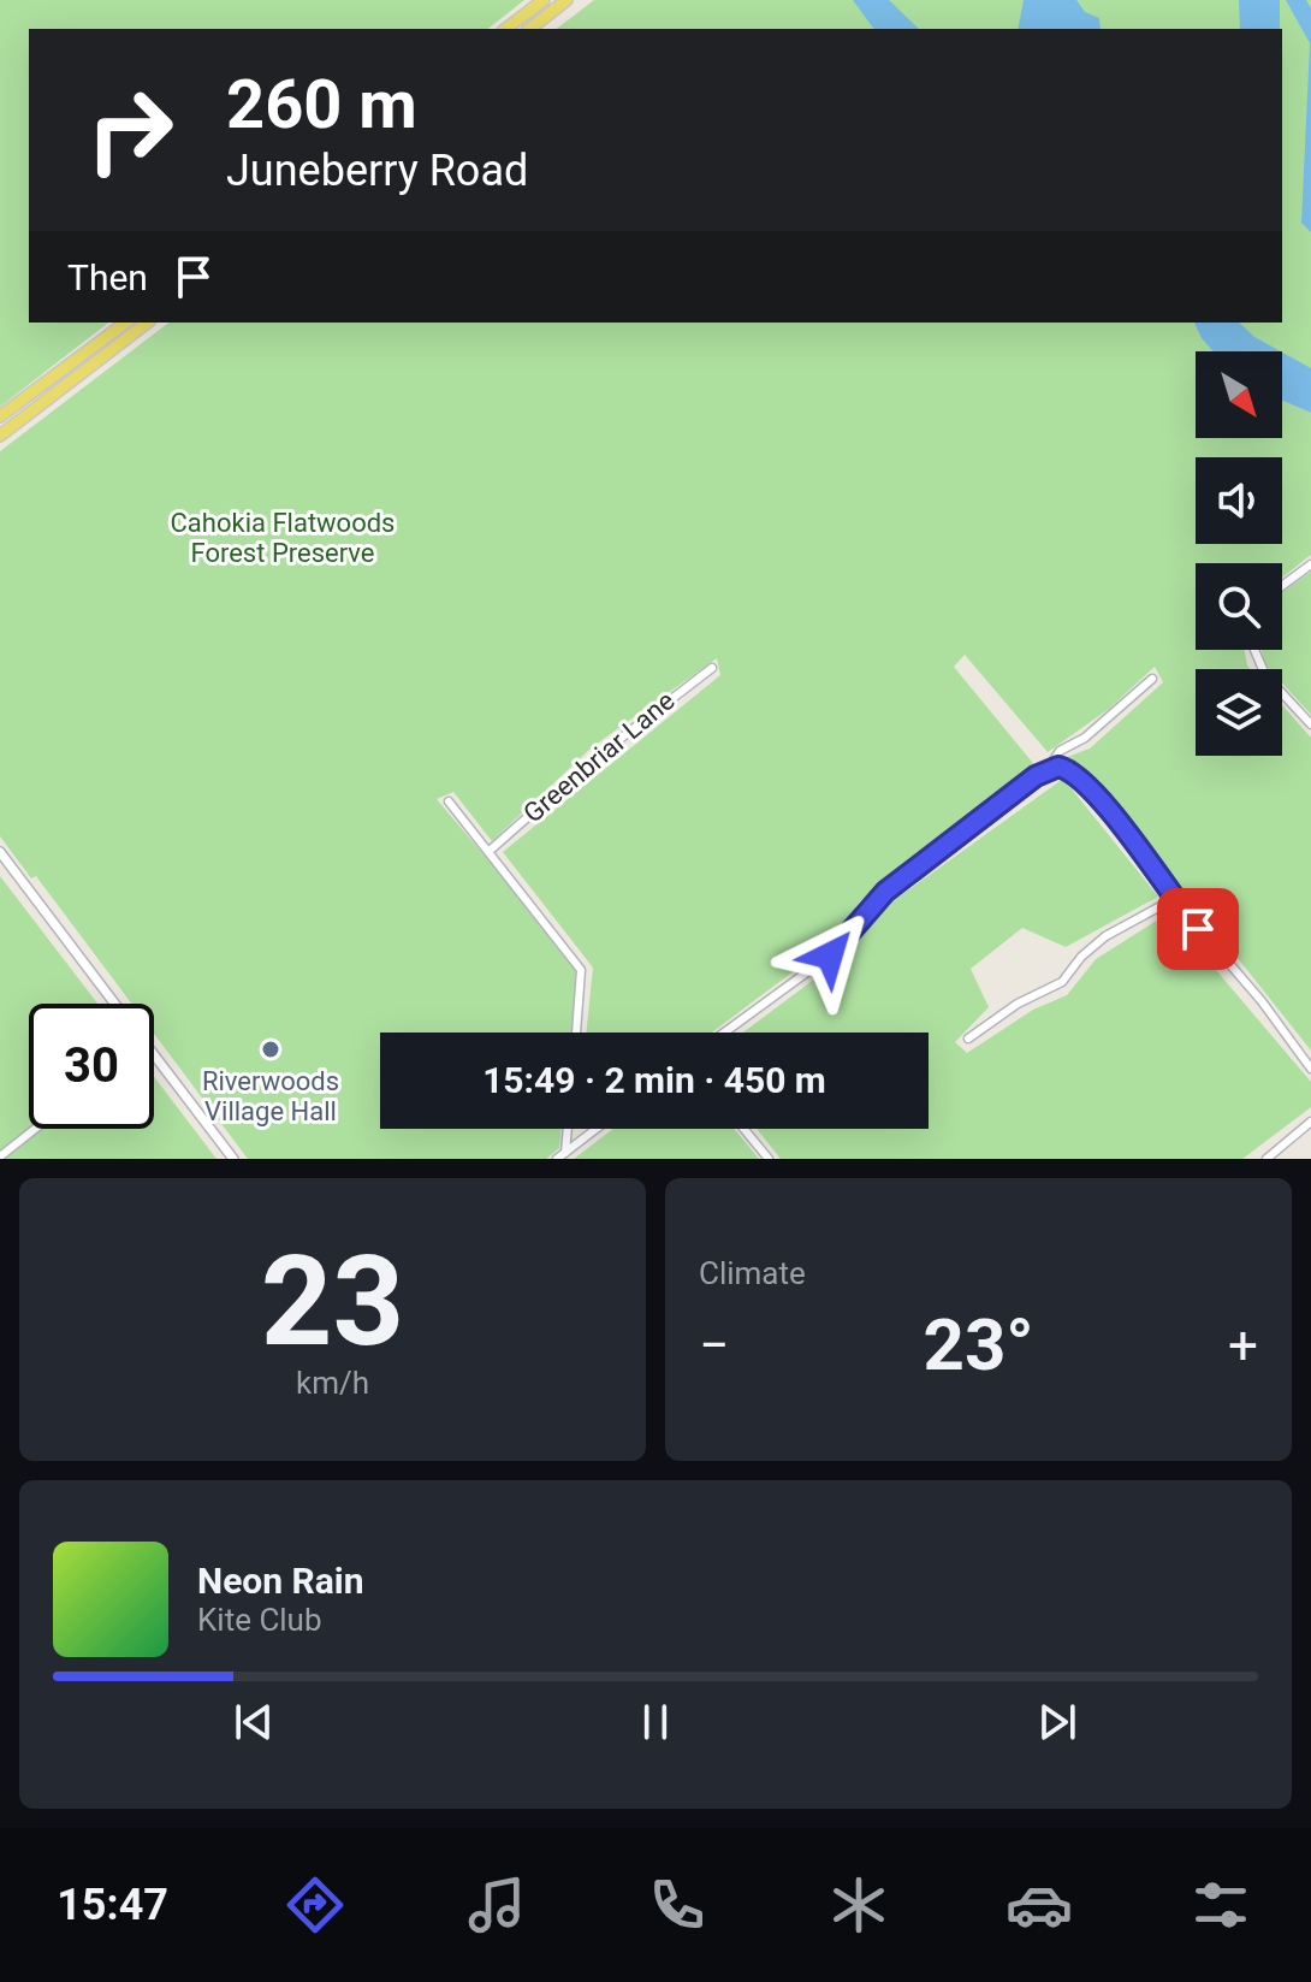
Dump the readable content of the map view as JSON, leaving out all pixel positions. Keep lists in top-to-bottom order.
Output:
{
  "streets": {
    "street": ["Greenbriar Lane"]
  },
  "parks": ["Cahokia Flatwoods Forest Preserve"],
  "places": ["Riverwoods Village Hall"],
  "north": "bottom right",
  "page": {
    "turn": ["260 m", "Juneberry Road"],
    "then": "Then",
    "limit": "30",
    "trip": "15:49 · 2 min · 450 m",
    "tile": [
      ["23", "km/h"],
      "Climate"
    ],
    "heat": ["−", "23°", "+"],
    "song": ["Neon Rain", "Kite Club"],
    "tabs": "15:47"
  }
}
